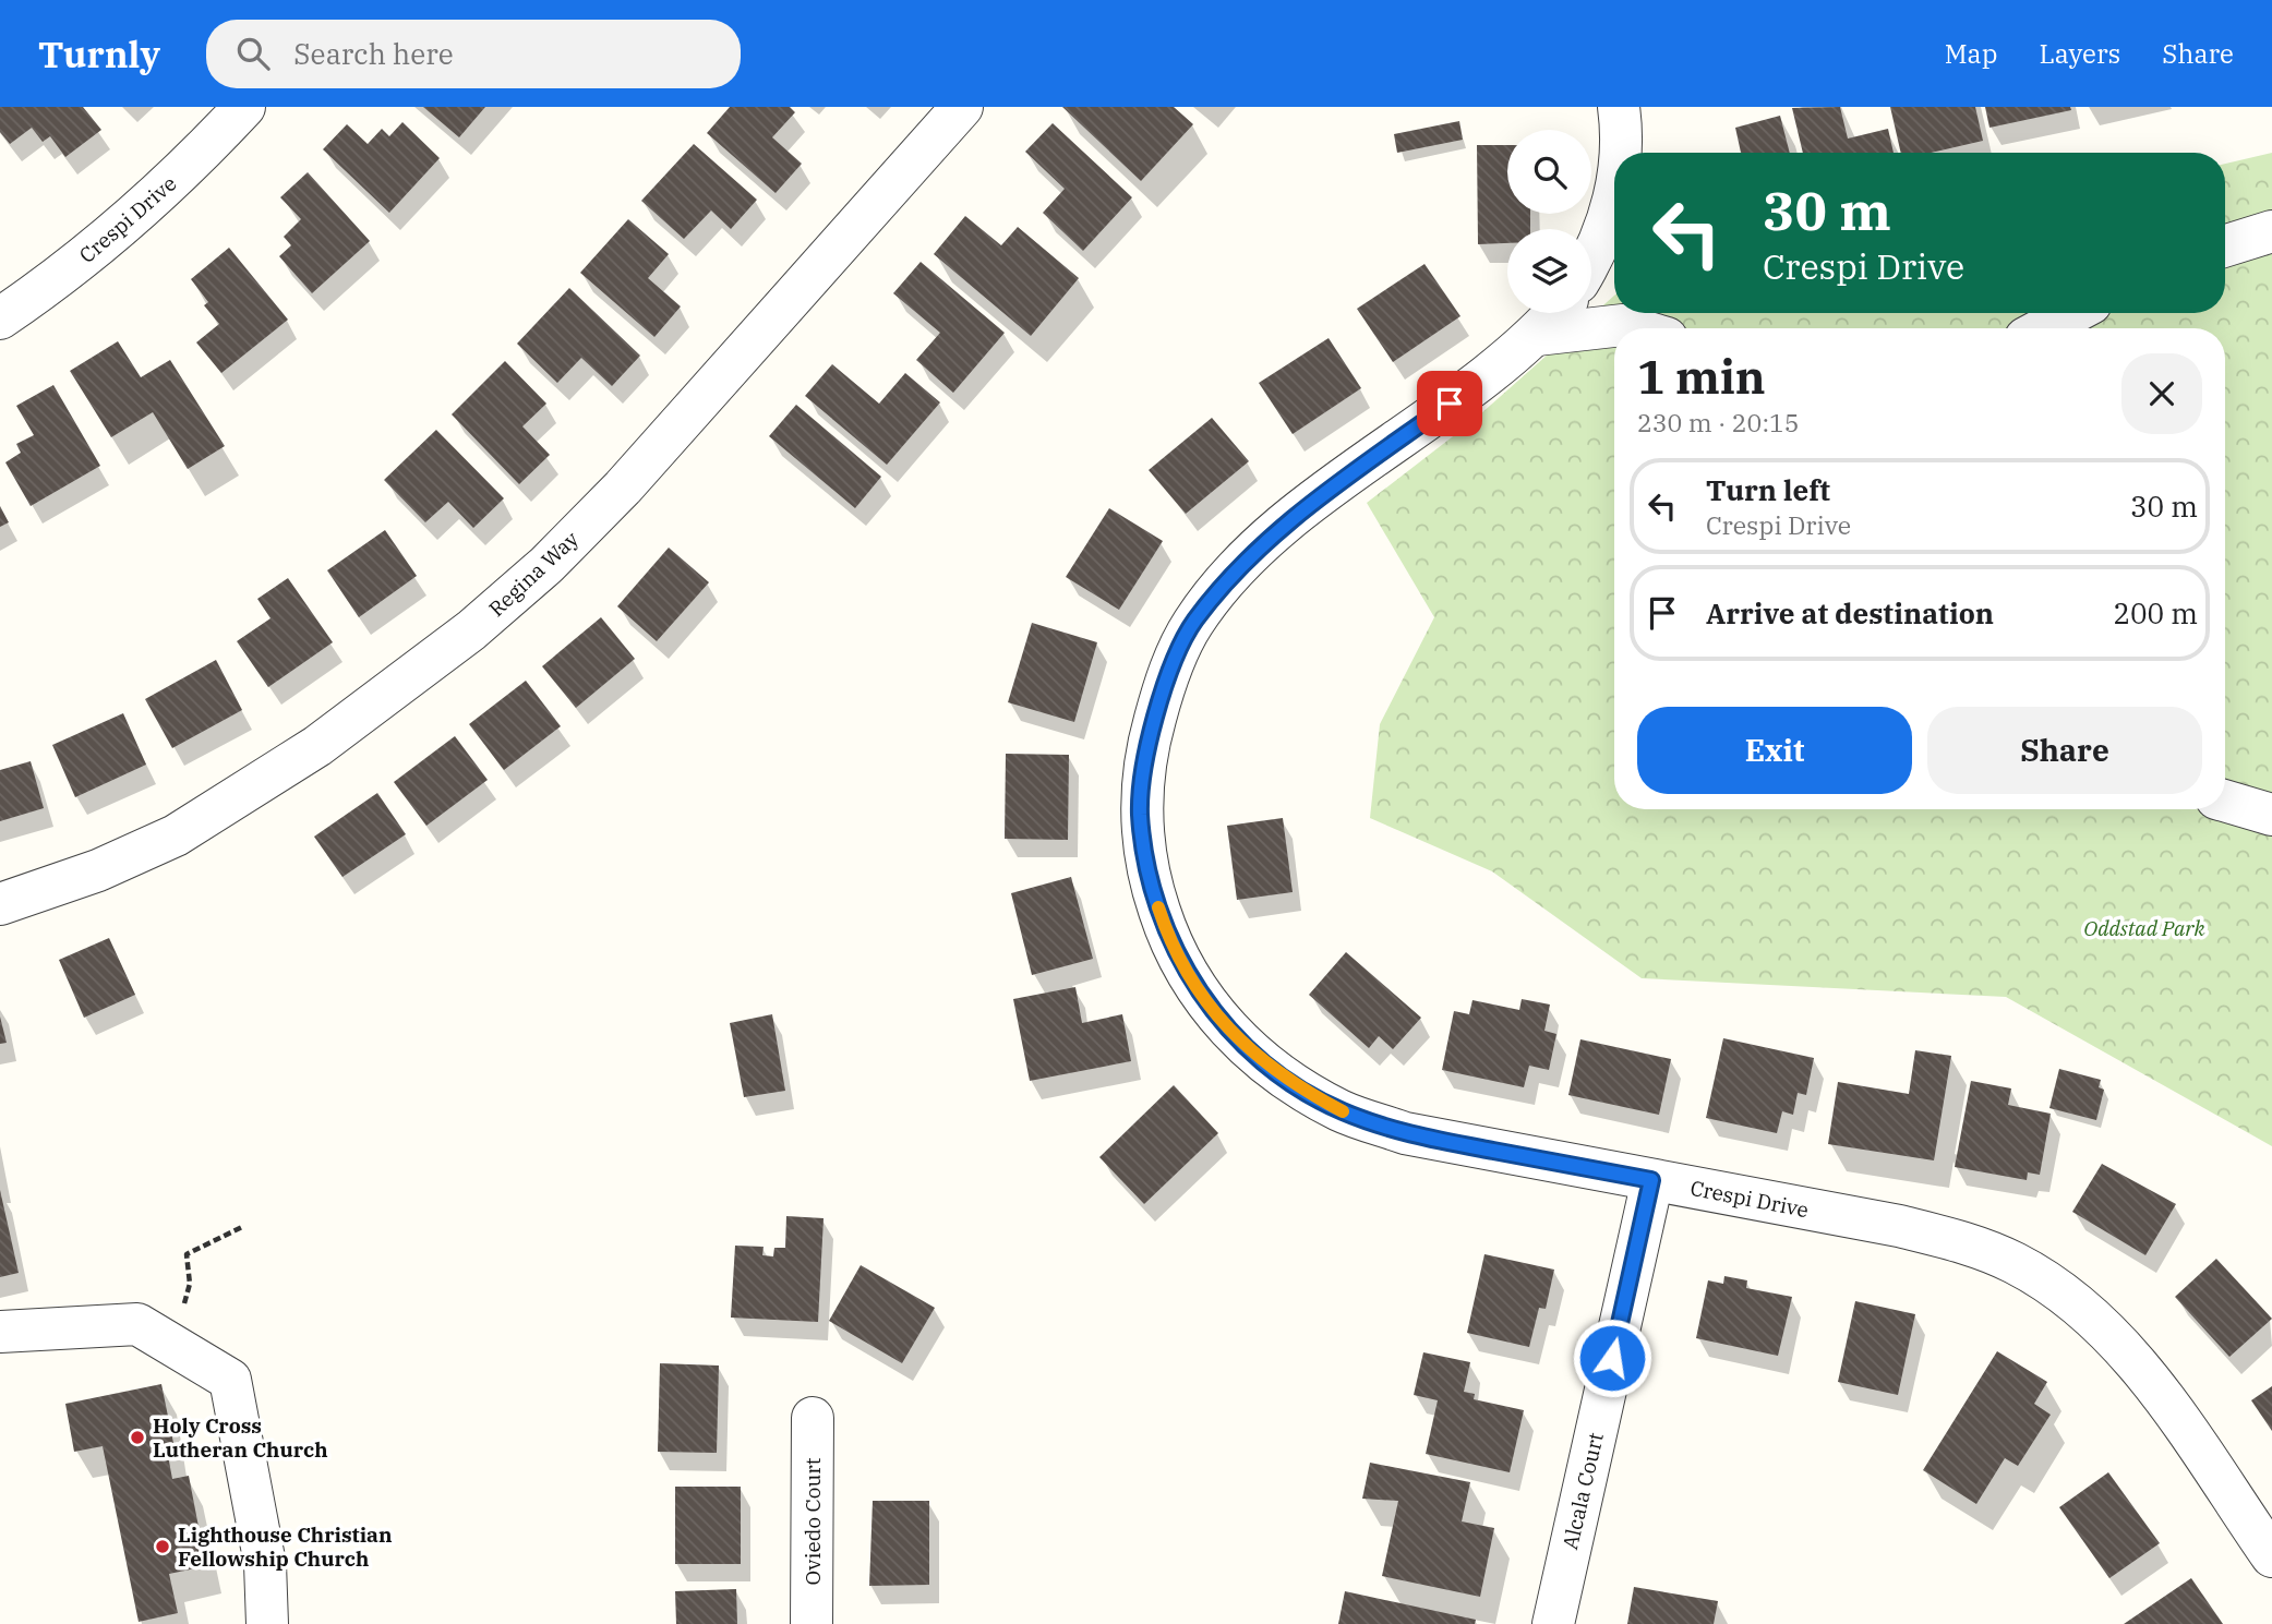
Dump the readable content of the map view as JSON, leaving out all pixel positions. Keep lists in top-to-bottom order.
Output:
{
  "streets": {
    "street": [
      "Crespi Drive",
      "Regina Way",
      "Alcala Court",
      "Oviedo Court"
    ]
  },
  "crossings": [
    ["Crespi Drive", "Alcala Court"]
  ],
  "parks": ["Oddstad Park"],
  "places": ["Holy Cross Lutheran Church", "Lighthouse Christian Fellowship Church"],
  "page": {
    "header": "Turnly",
    "search": "Search here",
    "nav": ["Map", "Layers", "Share"],
    "turn": ["30 m", "Crespi Drive"],
    "heading": ["1 min", "230 m · 20:15"],
    "list": [
      {
        "name": "Turn left",
        "note": "Crespi Drive",
        "value": "30 m"
      },
      {
        "name": "Arrive at destination",
        "value": "200 m"
      }
    ],
    "buttons": ["Exit", "Share"]
  }
}
